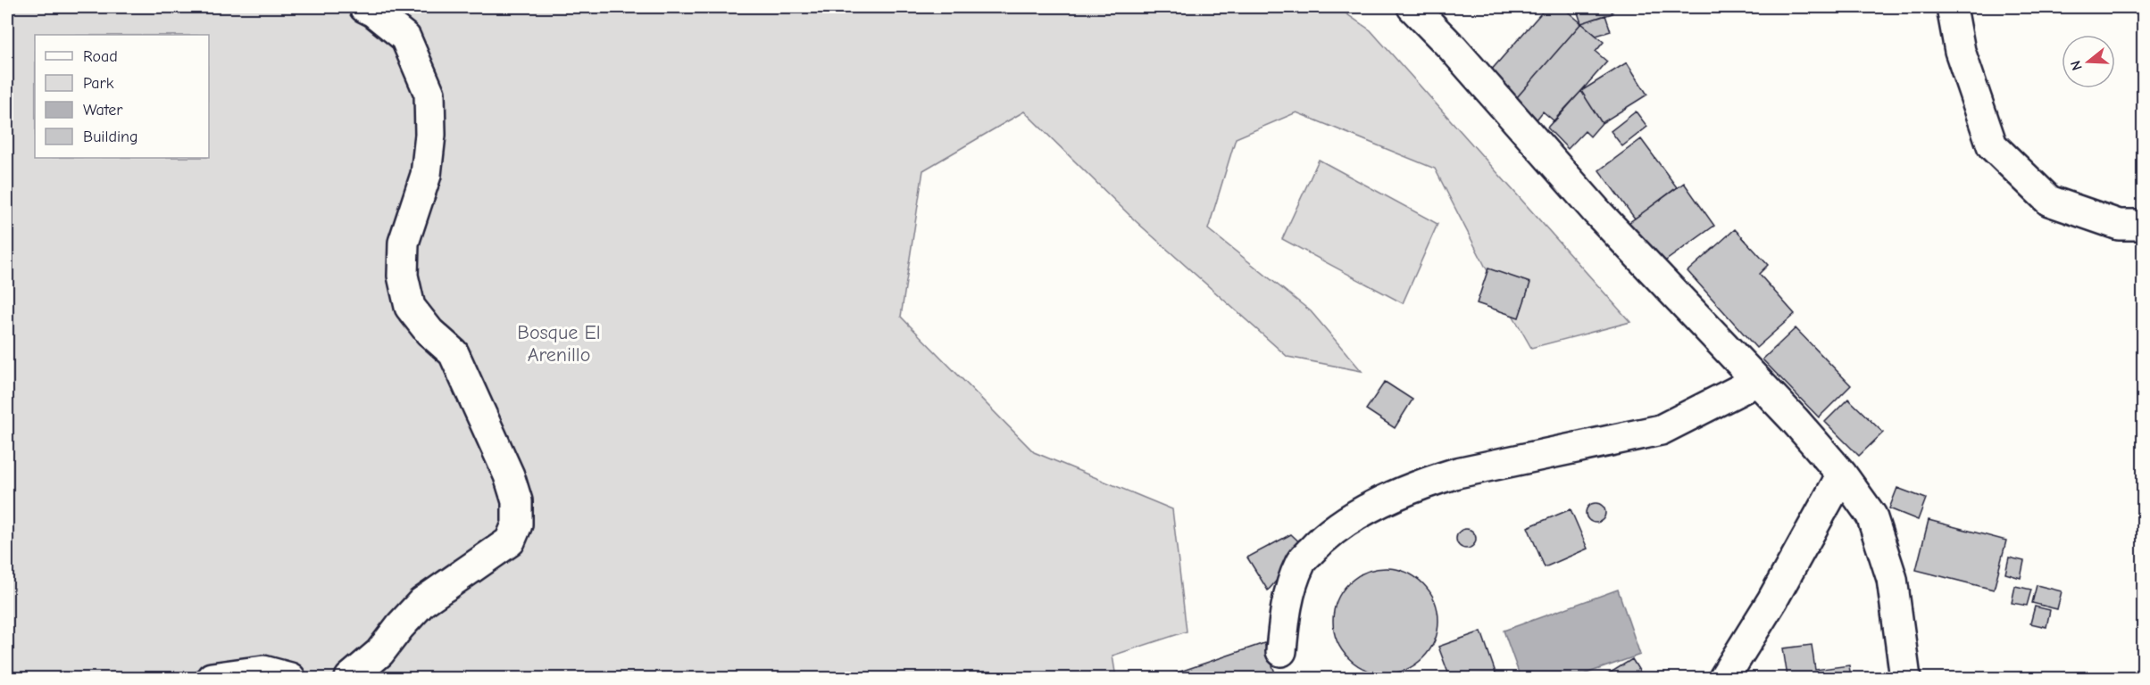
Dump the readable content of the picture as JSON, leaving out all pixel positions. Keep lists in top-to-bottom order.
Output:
{
  "parks": ["Bosque El Arenillo"],
  "legend": [
    "Road",
    "Park",
    "Water",
    "Building"
  ],
  "north": "left"
}
